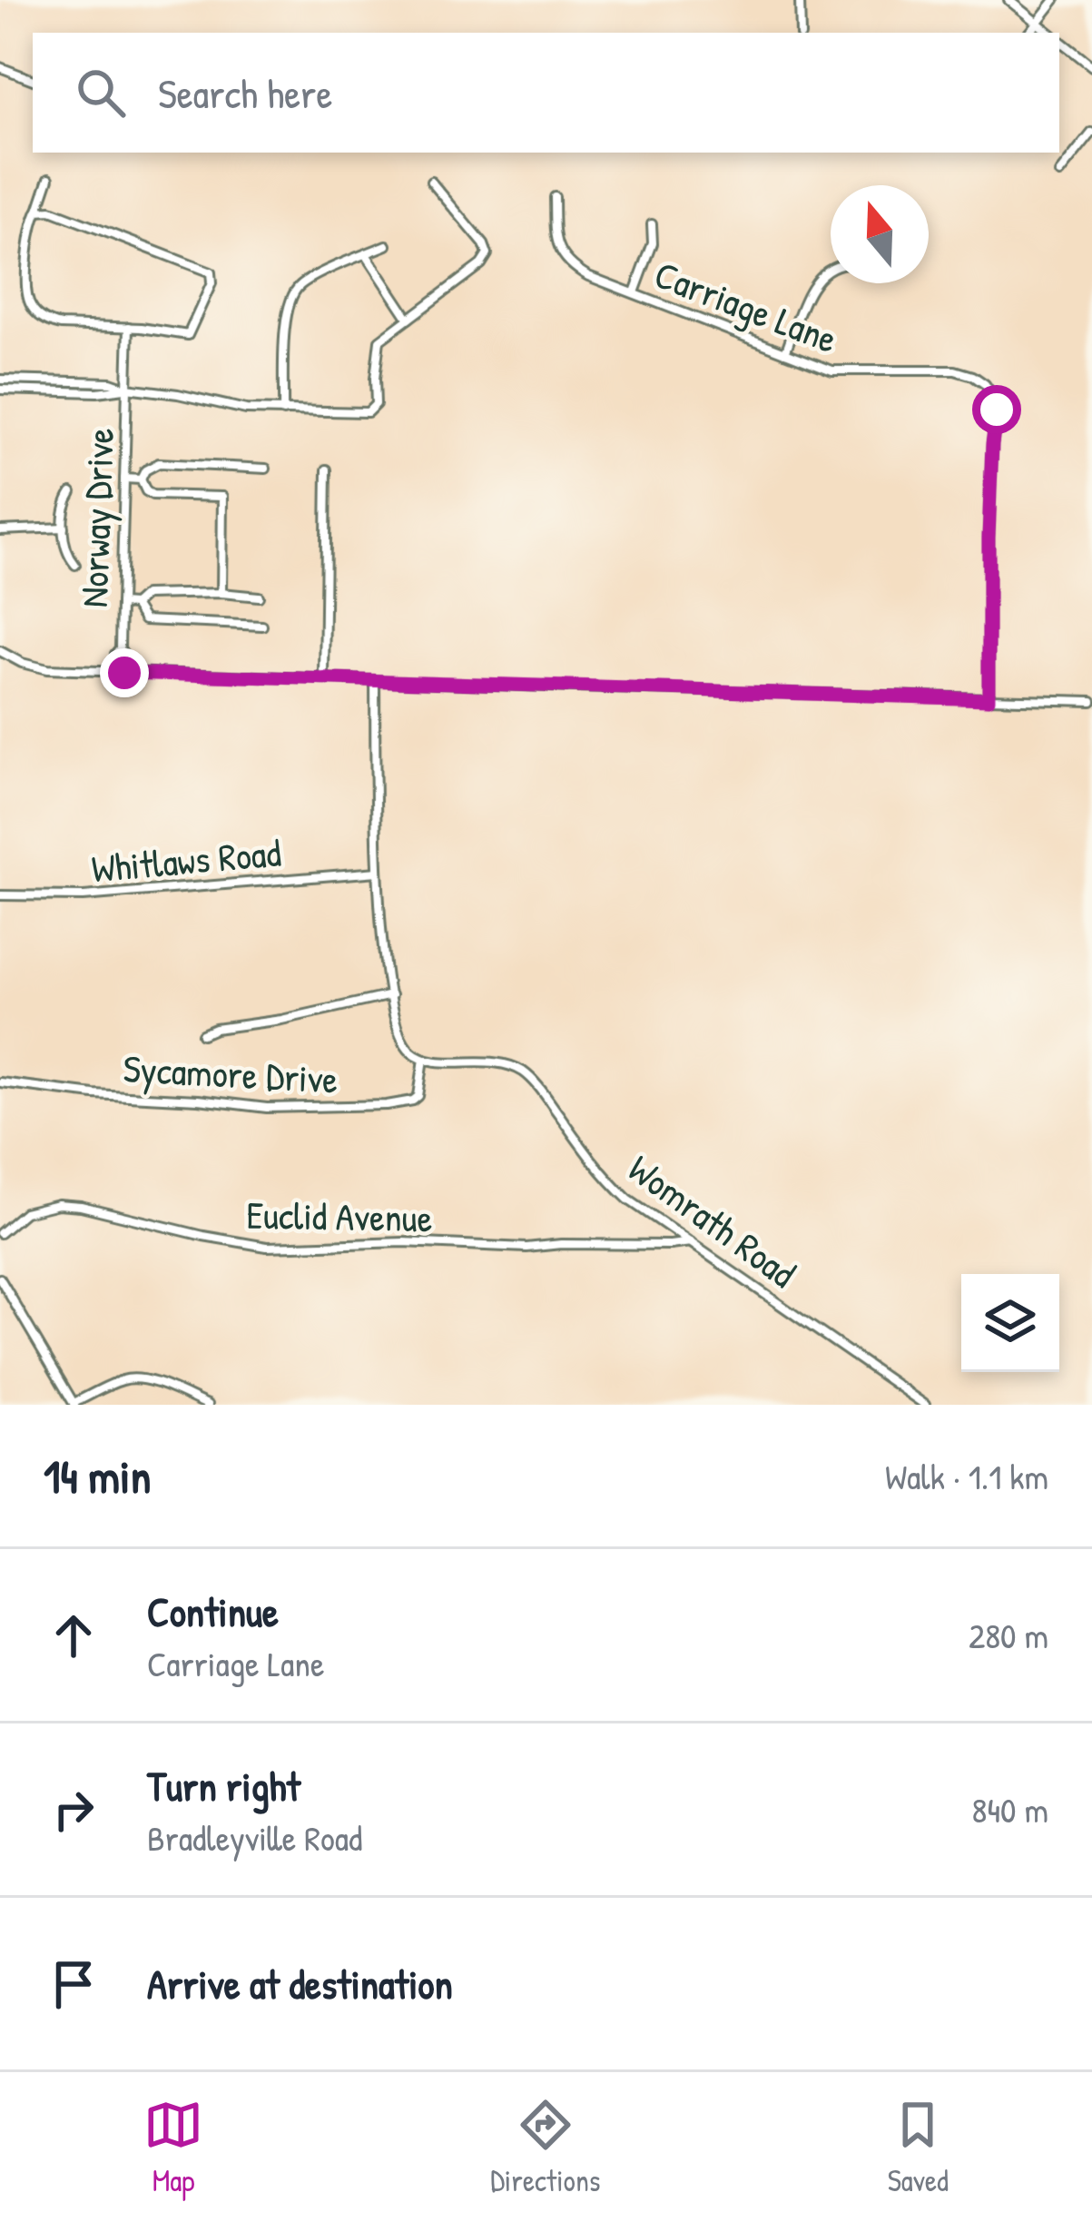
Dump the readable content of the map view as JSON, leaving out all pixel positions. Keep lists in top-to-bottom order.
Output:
{
  "streets": {
    "street": [
      "Carriage Lane",
      "Norway Drive",
      "Whitlaws Road",
      "Sycamore Drive",
      "Euclid Avenue",
      "Womrath Road"
    ]
  },
  "crossings": [
    ["Sycamore Drive", "Womrath Road"],
    ["Euclid Avenue", "Womrath Road"]
  ],
  "north": "top",
  "page": {
    "search": "Search here",
    "heading": ["14 min", "Walk · 1.1 km"],
    "list": [
      ["Continue", "Carriage Lane", "280 m"],
      ["Turn right", "Bradleyville Road", "840 m"],
      "Arrive at destination"
    ],
    "nav": ["Map", "Directions", "Saved"]
  }
}
